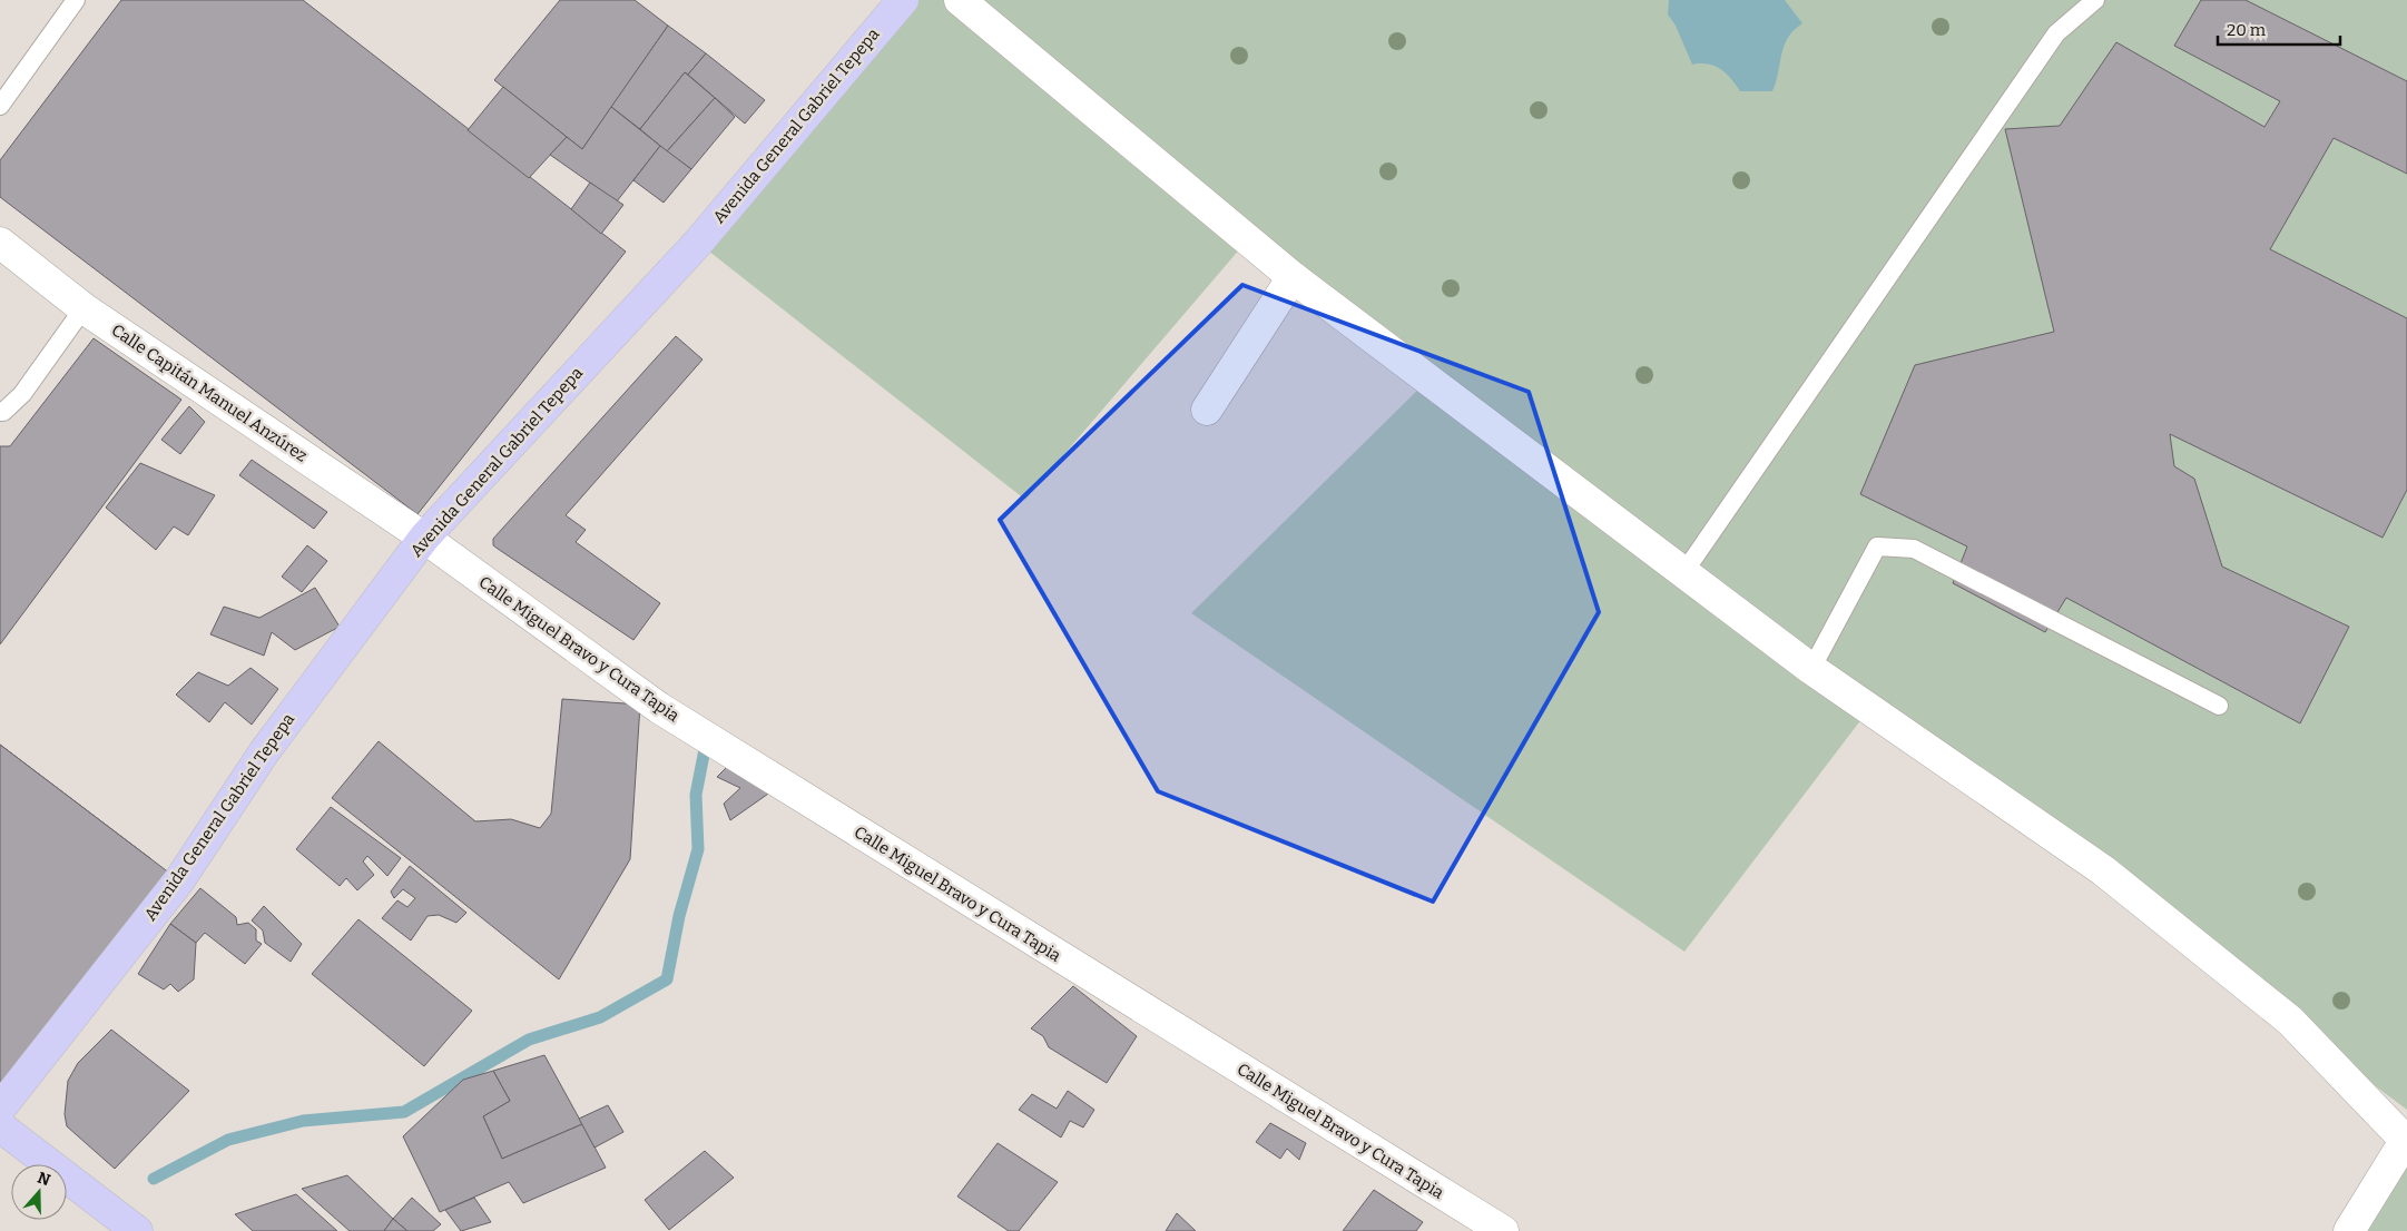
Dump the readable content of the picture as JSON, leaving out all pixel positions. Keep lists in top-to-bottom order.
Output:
{
  "streets": {
    "main road": ["Avenida General Gabriel Tepepa"],
    "street": ["Calle Capitán Manuel Anzúrez", "Calle Miguel Bravo y Cura Tapia"]
  },
  "crossings": [
    ["Avenida General Gabriel Tepepa", "Calle Capitán Manuel Anzúrez"],
    ["Avenida General Gabriel Tepepa", "Calle Miguel Bravo y Cura Tapia"],
    ["Calle Capitán Manuel Anzúrez", "Calle Miguel Bravo y Cura Tapia"]
  ],
  "scale_bar": "20 m",
  "north": "top"
}
